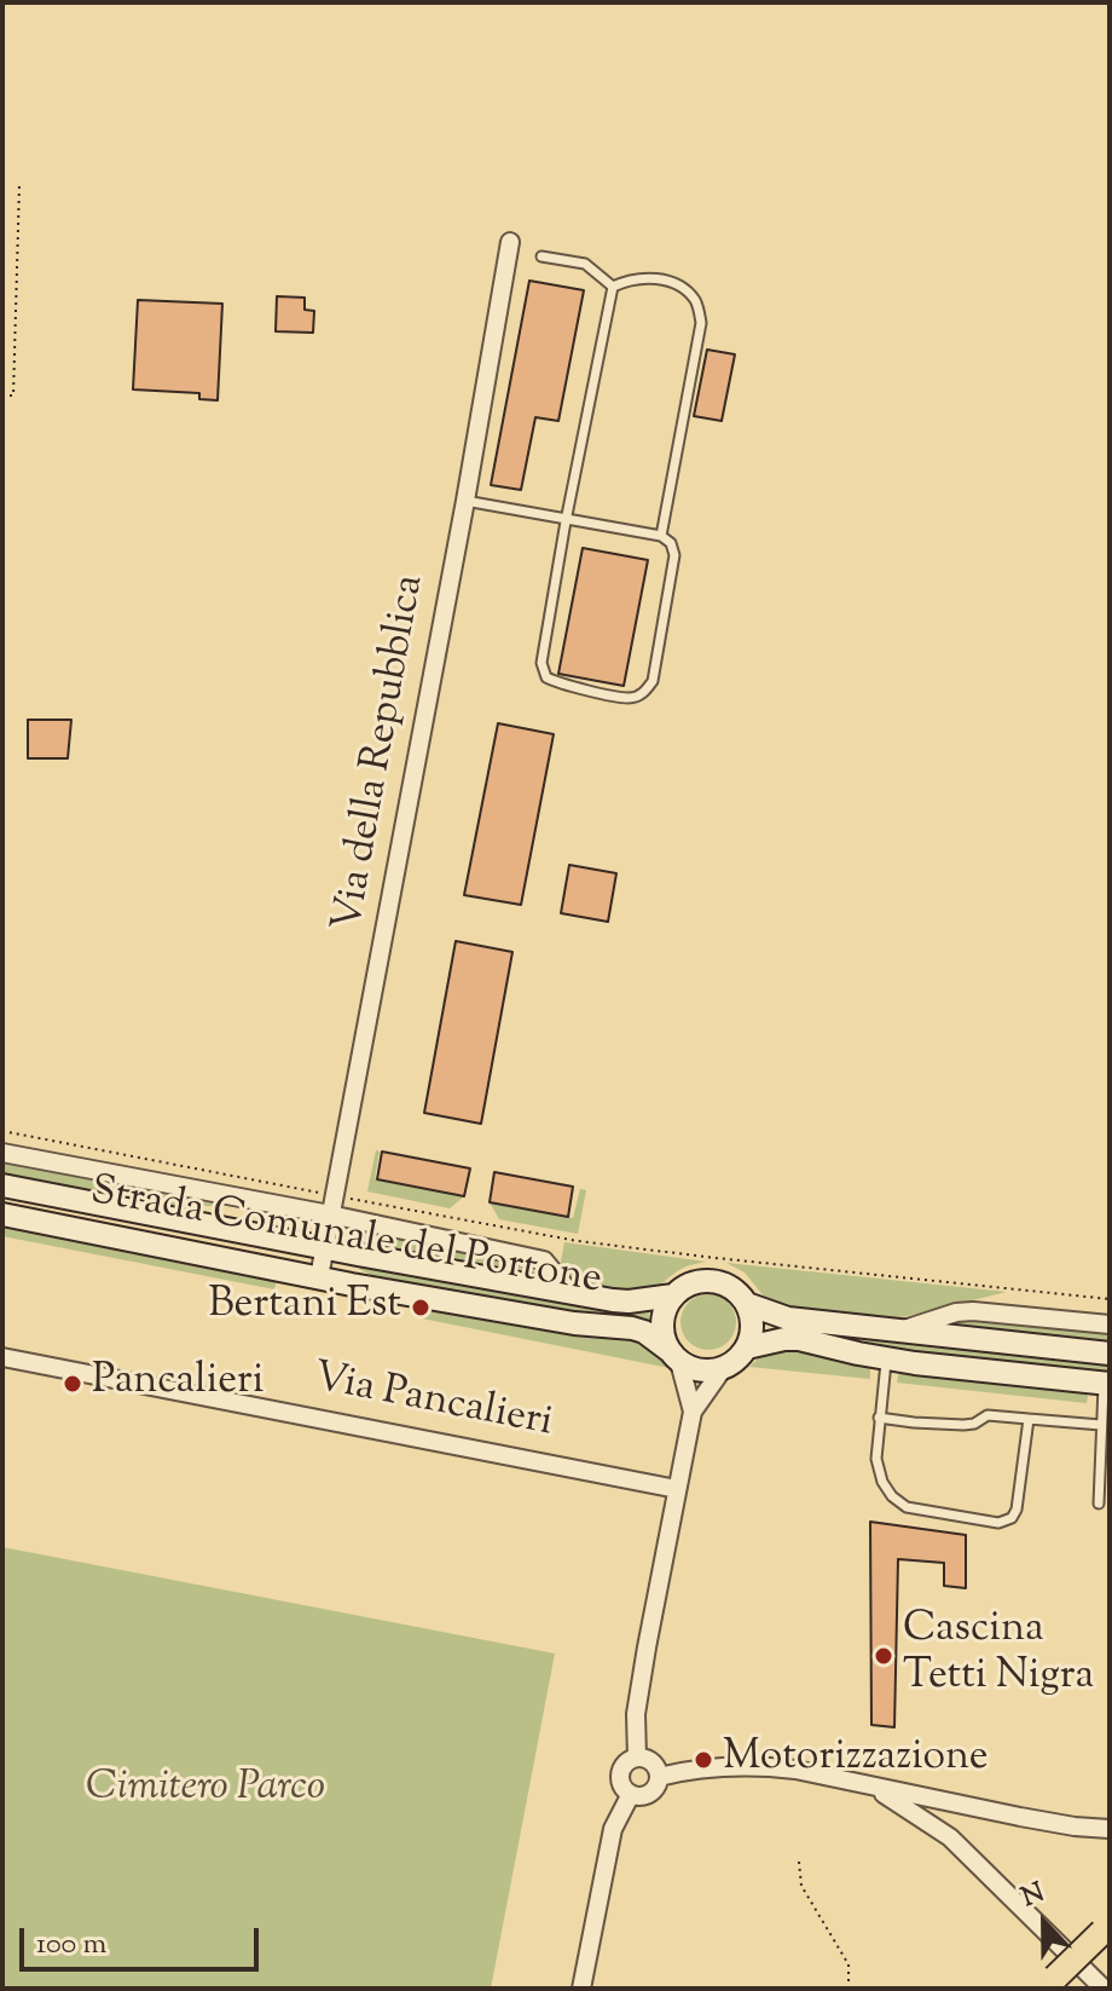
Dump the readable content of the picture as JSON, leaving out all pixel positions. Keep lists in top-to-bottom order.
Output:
{
  "streets": {
    "street": ["Via della Repubblica", "Strada Comunale del Portone", "Via Pancalieri"]
  },
  "crossings": [
    ["Via della Repubblica", "Strada Comunale del Portone"]
  ],
  "parks": ["Cimitero Parco"],
  "places": [
    "Bertani Est",
    "Pancalieri",
    "Cascina Tetti Nigra",
    "Motorizzazione"
  ],
  "scale_bar": "100 m",
  "north": "top"
}
